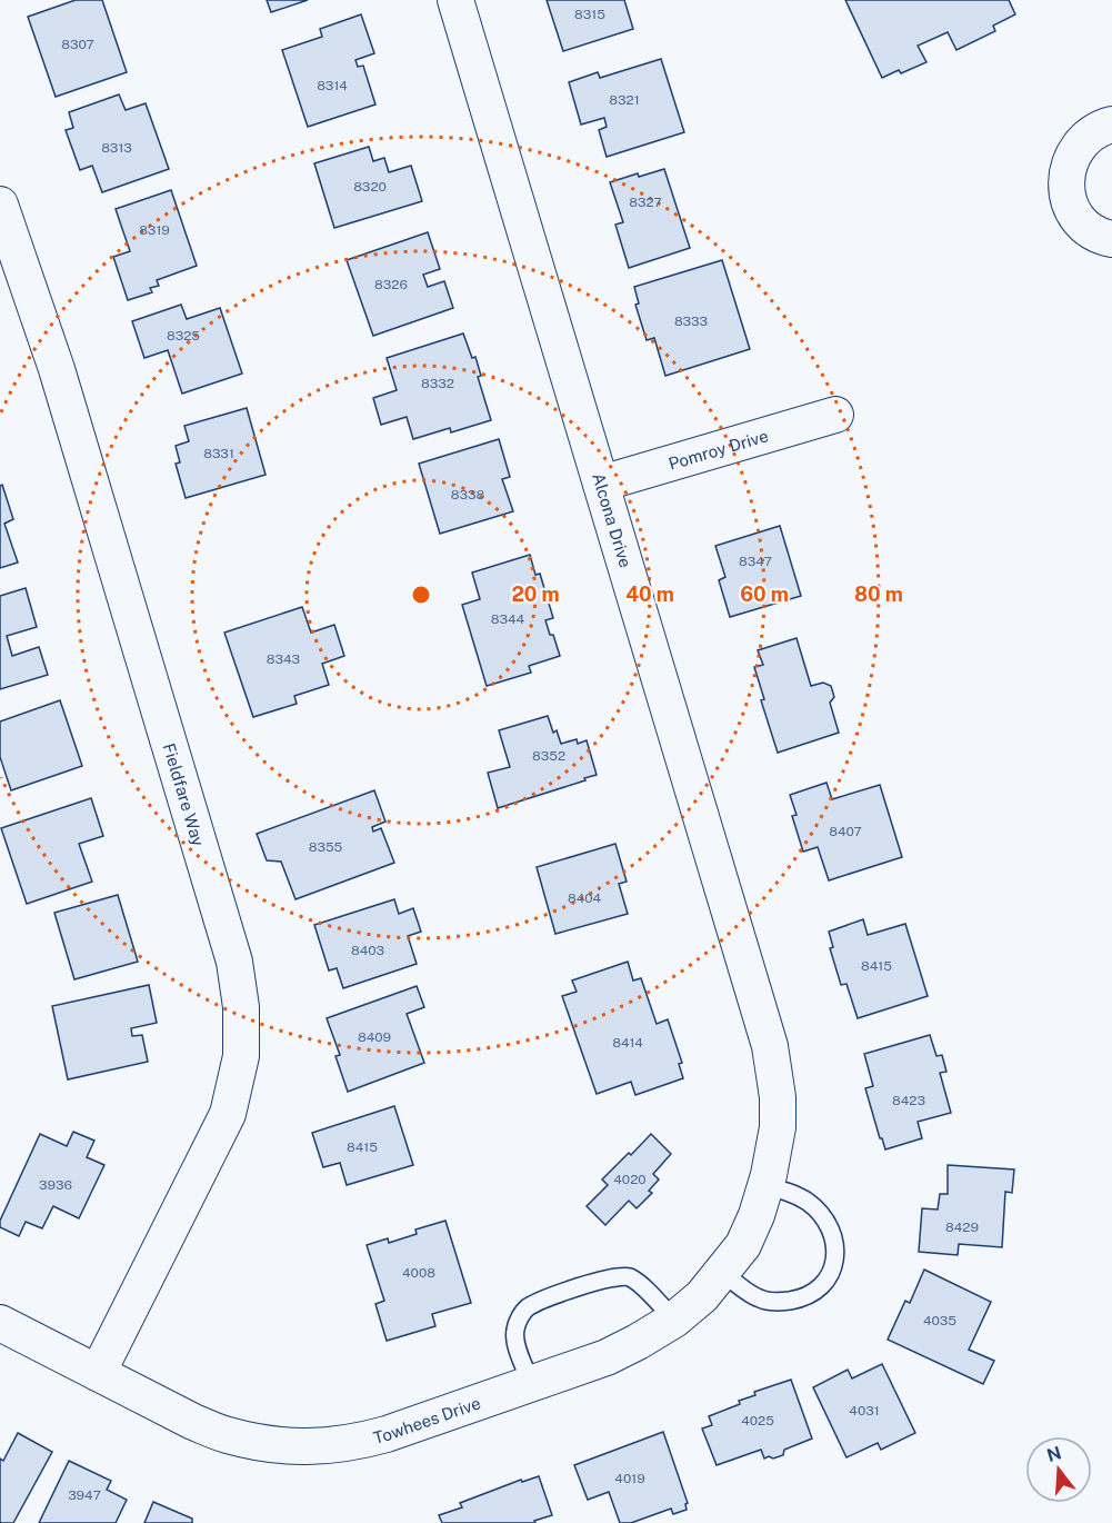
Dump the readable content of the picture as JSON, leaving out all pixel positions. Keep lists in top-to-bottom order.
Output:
{
  "streets": {
    "street": [
      "Pomroy Drive",
      "Alcona Drive",
      "Fieldfare Way",
      "Towhees Drive"
    ]
  },
  "crossings": [
    ["Pomroy Drive", "Alcona Drive"],
    ["Alcona Drive", "Towhees Drive"],
    ["Fieldfare Way", "Towhees Drive"]
  ],
  "house_numbers": [
    "8315",
    "8307",
    "8314",
    "8321",
    "8313",
    "8320",
    "8327",
    "8319",
    "8326",
    "8333",
    "8325",
    "8332",
    "8331",
    "8338",
    "8347",
    "8344",
    "8343",
    "8352",
    "8407",
    "8355",
    "8404",
    "8403",
    "8415",
    "8409",
    "8414",
    "8423",
    "8415",
    "4020",
    "3936",
    "8429",
    "4008",
    "4035",
    "4031",
    "4025",
    "4019",
    "3947"
  ],
  "north": "top",
  "rings": [
    "20 m",
    "40 m",
    "60 m",
    "80 m"
  ]
}
